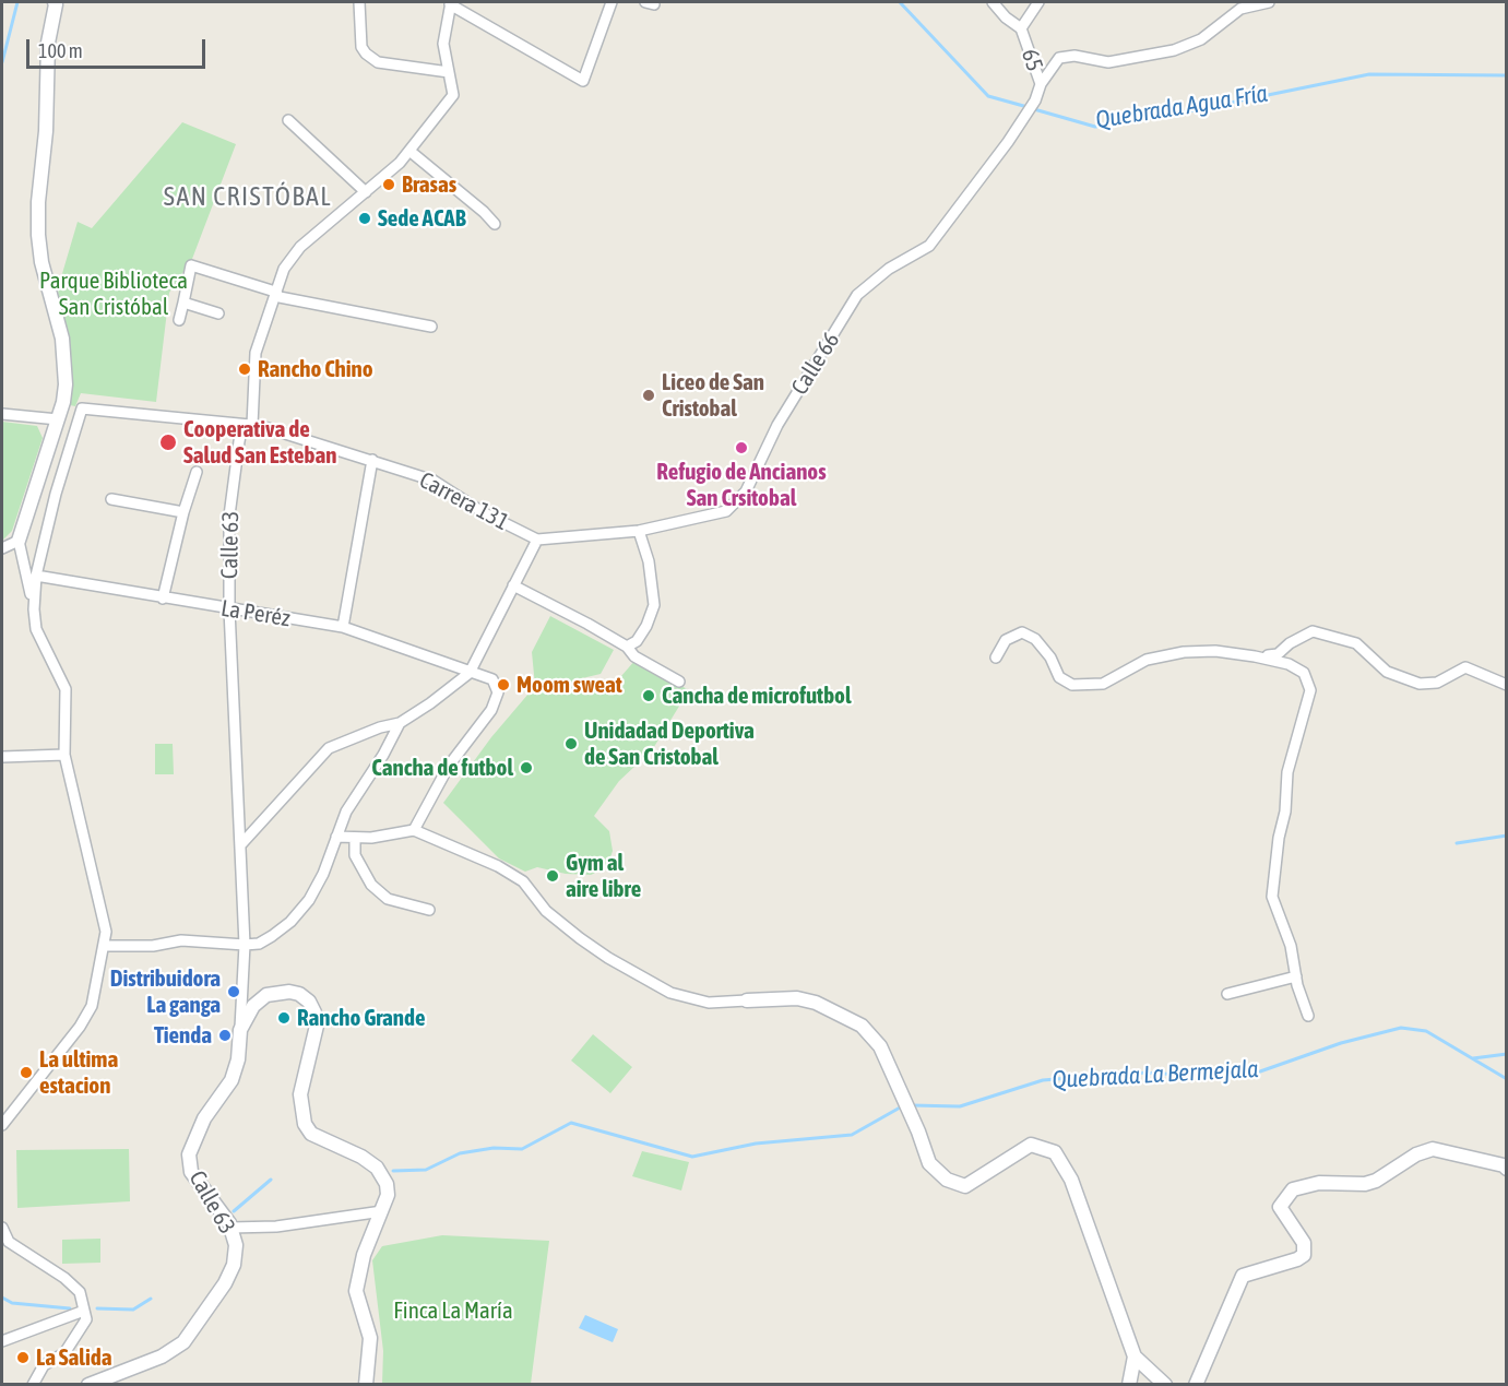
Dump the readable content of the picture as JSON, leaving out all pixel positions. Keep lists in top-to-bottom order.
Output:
{
  "streets": {
    "street": [
      "65",
      "Calle 66",
      "Carrera 131",
      "Calle 63",
      "La Peréz"
    ]
  },
  "crossings": [
    ["65", "Calle 66"],
    ["Calle 66", "Carrera 131"],
    ["Carrera 131", "Calle 63"],
    ["Calle 63", "La Peréz"]
  ],
  "districts": ["SAN CRISTÓBAL"],
  "water": ["Quebrada Agua Fría", "Quebrada La Bermejala"],
  "parks": ["Parque Biblioteca San Cristóbal", "Finca La María"],
  "places": [
    "Brasas",
    "Sede ACAB",
    "Rancho Chino",
    "Liceo de San Cristobal",
    "Cooperativa de Salud San Esteban",
    "Refugio de Ancianos San Crsitobal",
    "Moom sweat",
    "Cancha de microfutbol",
    "Unidadad Deportiva de San Cristobal",
    "Cancha de futbol",
    "Gym al aire libre",
    "Distribuidora La ganga",
    "Rancho Grande",
    "Tienda",
    "La ultima estacion",
    "La Salida"
  ],
  "scale_bar": "100 m"
}
